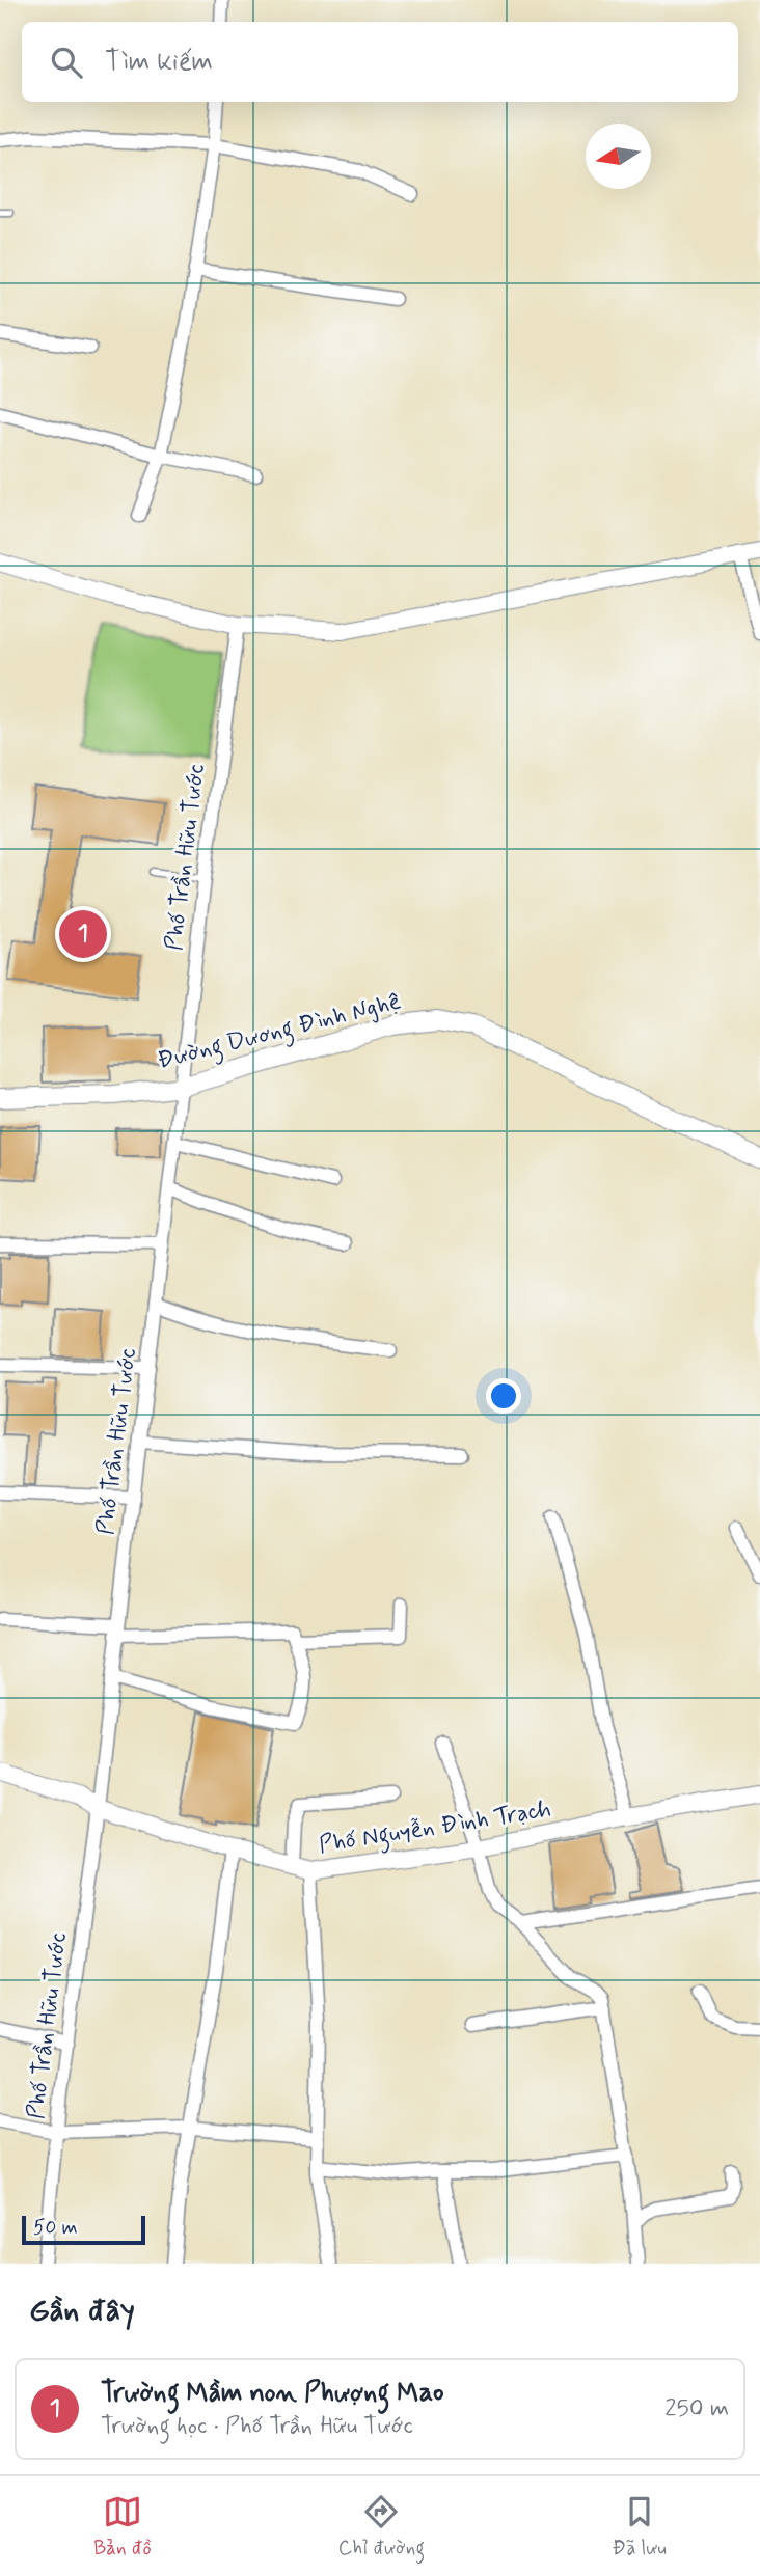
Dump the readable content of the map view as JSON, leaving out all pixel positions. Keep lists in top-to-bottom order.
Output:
{
  "streets": {
    "main road": ["Đường Dương Đình Nghệ"],
    "street": ["Phố Trần Hữu Tước", "Phố Nguyễn Đình Trạch"]
  },
  "crossings": [
    ["Phố Trần Hữu Tước", "Đường Dương Đình Nghệ"],
    ["Phố Trần Hữu Tước", "Phố Nguyễn Đình Trạch"]
  ],
  "scale_bar": "50 m",
  "north": "left",
  "page": {
    "search": "Tìm kiếm",
    "pins": "1",
    "scale": "50 m",
    "heading": "Gần đây",
    "list": [
      {
        "mark": "1",
        "name": "Trường Mầm non Phượng Mao",
        "note": "Trường học · Phố Trần Hữu Tước",
        "value": "250 m"
      }
    ],
    "nav": ["Bản đồ", "Chỉ đường", "Đã lưu"]
  }
}
